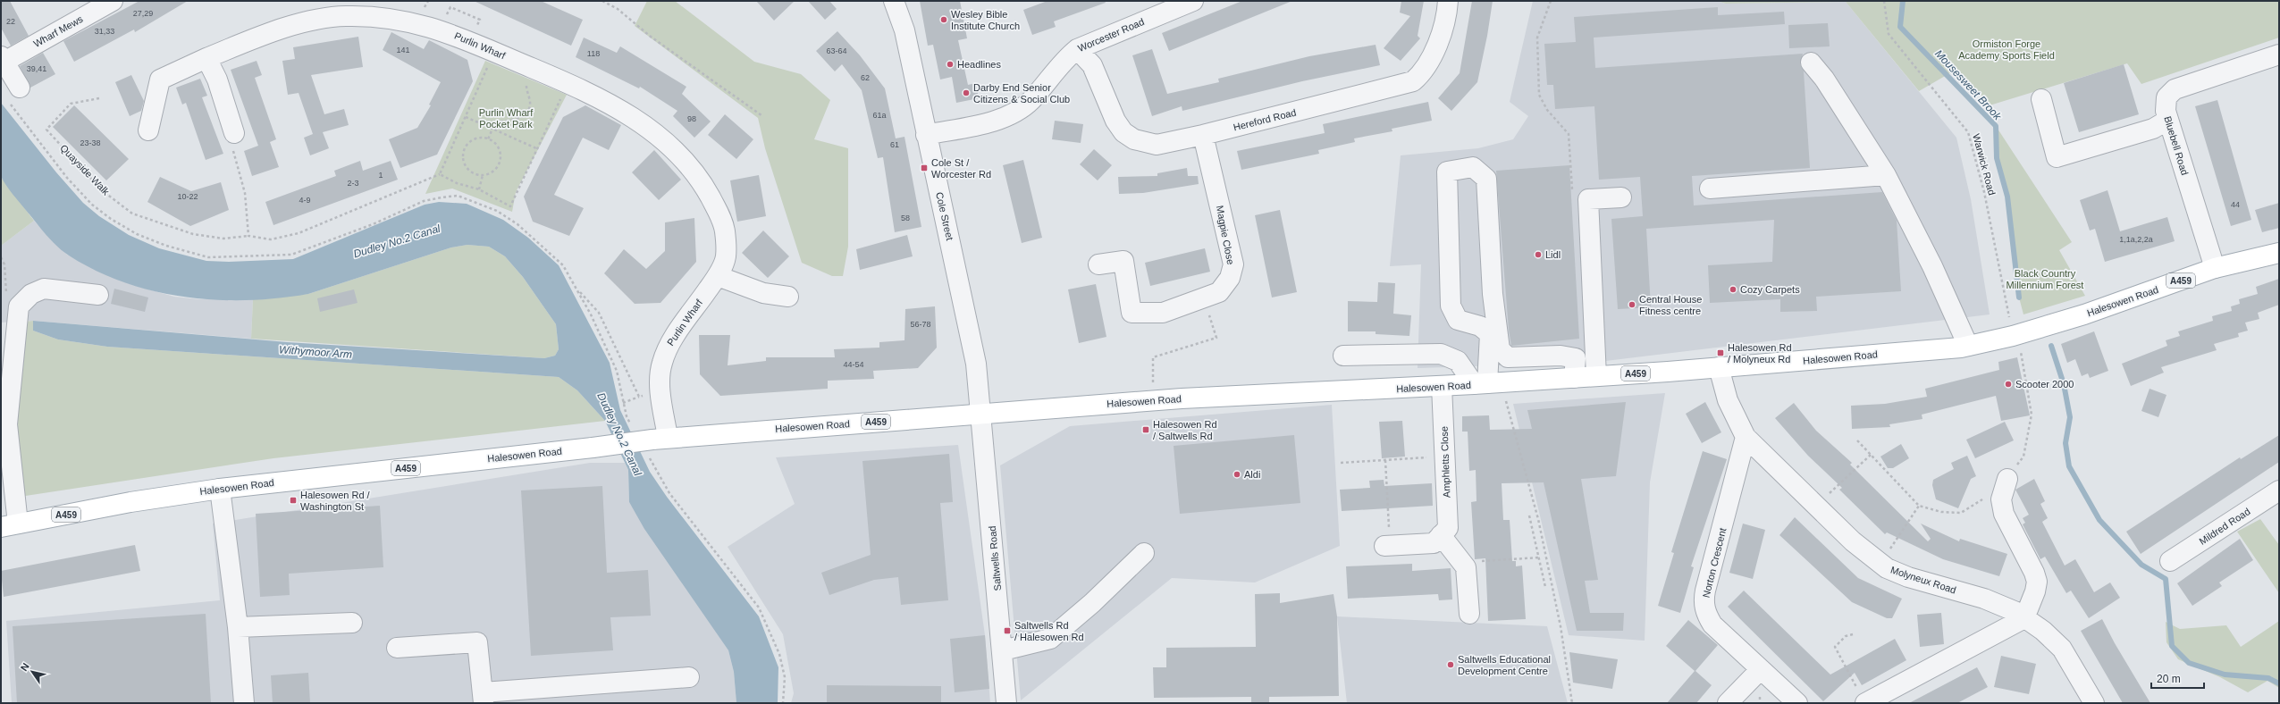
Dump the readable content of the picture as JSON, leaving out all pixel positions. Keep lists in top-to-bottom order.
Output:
{
  "streets": {
    "main road": ["A459", "Halesowen Road"],
    "street": [
      "Wharf Mews",
      "Worcester Road",
      "Purlin Wharf",
      "Hereford Road",
      "Bluebell Road",
      "Cole Street",
      "Magpie Close",
      "Amphletts Close",
      "Mildred Road",
      "Saltwells Road",
      "Norton Crescent",
      "Molyneux Road"
    ],
    "path": ["Warwick Road", "Quayside Walk"]
  },
  "crossings": [
    ["Worcester Road", "Hereford Road"],
    ["Worcester Road", "Cole Street"],
    ["Purlin Wharf", "Halesowen Road"],
    ["Hereford Road", "Magpie Close"],
    ["Bluebell Road", "Halesowen Road"],
    ["Warwick Road", "Halesowen Road"],
    ["Cole Street", "Halesowen Road"],
    ["Cole Street", "Saltwells Road"],
    ["Halesowen Road", "Amphletts Close"],
    ["Halesowen Road", "Saltwells Road"],
    ["Halesowen Road", "Molyneux Road"],
    ["Norton Crescent", "Molyneux Road"]
  ],
  "water": ["Mousesweet Brook", "Dudley No.2 Canal", "Withymoor Arm"],
  "parks": ["Ormiston Forge Academy Sports Field", "Purlin Wharf Pocket Park", "Black Country Millennium Forest"],
  "places": {
    "other": [
      "Wesley Bible Institute Church",
      "Headlines",
      "Darby End Senior Citizens & Social Club",
      "Lidl",
      "Cozy Carpets",
      "Central House Fitness centre",
      "Scooter 2000",
      "Aldi",
      "Saltwells Educational Development Centre"
    ],
    "transit": [
      "Cole St / Worcester Rd",
      "Halesowen Rd / Molyneux Rd",
      "Halesowen Rd / Saltwells Rd",
      "Halesowen Rd / Washington St",
      "Saltwells Rd / Halesowen Rd"
    ]
  },
  "house_numbers": [
    "27,29",
    "22",
    "31,33",
    "141",
    "63-64",
    "118",
    "39,41",
    "62",
    "61a",
    "98",
    "23-38",
    "61",
    "1",
    "2-3",
    "10-22",
    "4-9",
    "44",
    "58",
    "1,1a,2,2a",
    "56-78",
    "44-54"
  ],
  "scale_bar": "20 m",
  "north": "top left"
}
